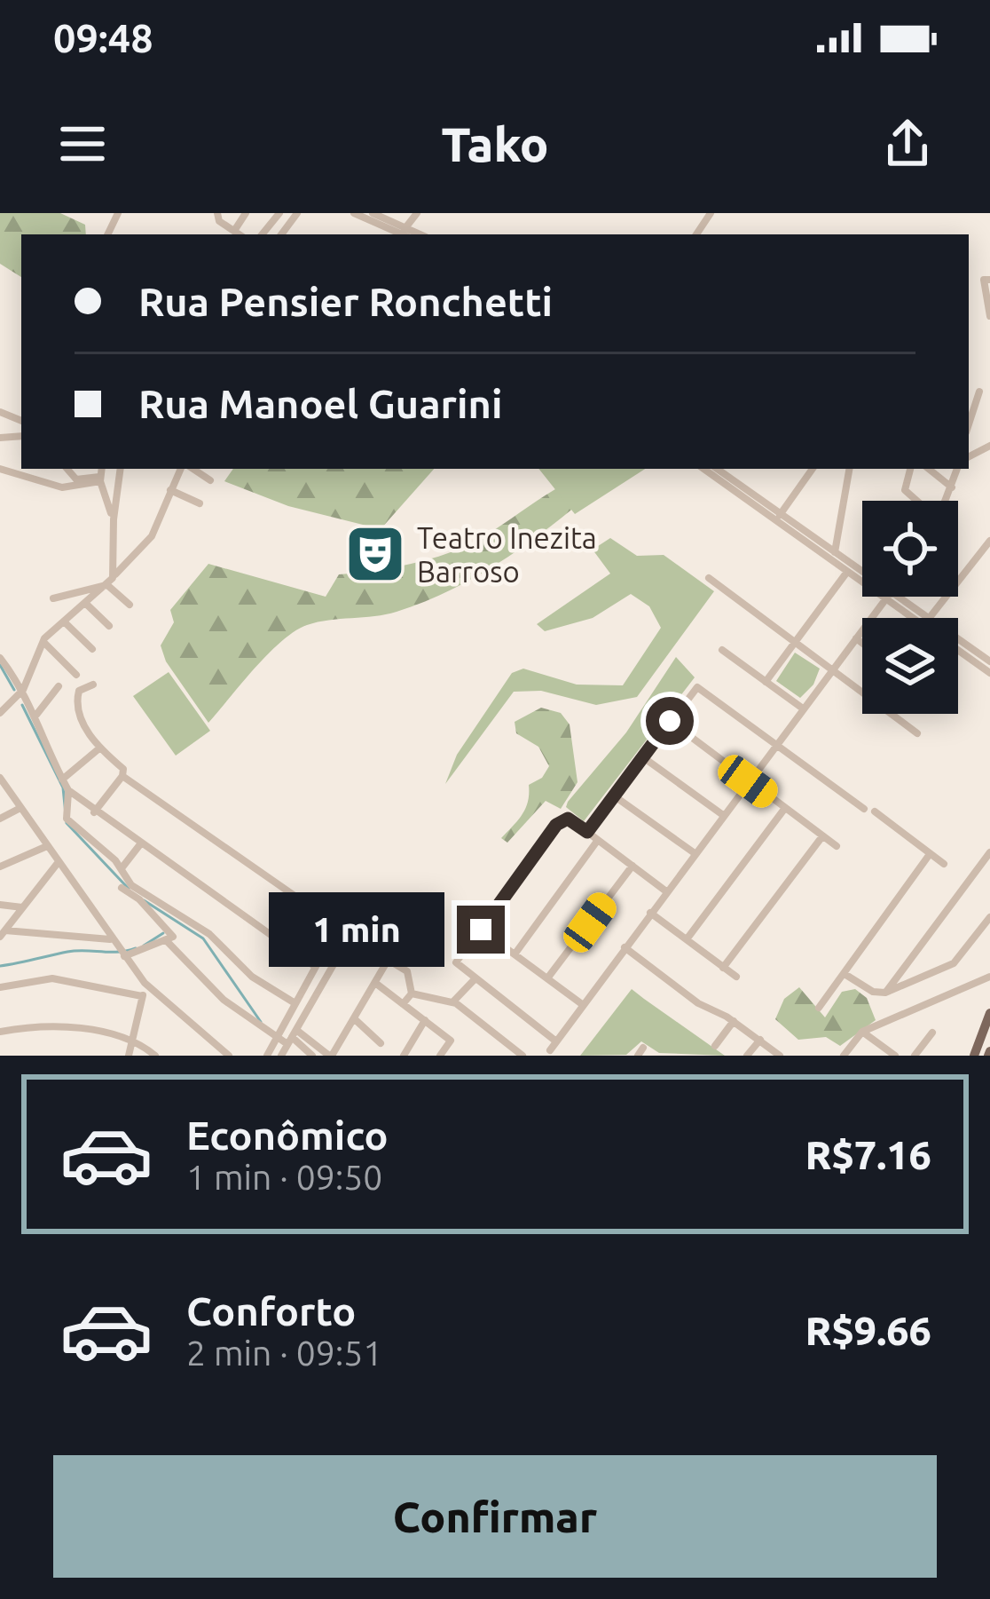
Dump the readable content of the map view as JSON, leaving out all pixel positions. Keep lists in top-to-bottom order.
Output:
{
  "places": {
    "theatre": ["Teatro Inezita Barroso"]
  },
  "page": {
    "status": "09:48",
    "header": "Tako",
    "banner": ["Rua Pensier Ronchetti", "Rua Manoel Guarini"],
    "bubble": "1 min",
    "list": [
      {
        "name": "Econômico",
        "note": "1 min · 09:50",
        "value": "R$7.16"
      },
      {
        "name": "Conforto",
        "note": "2 min · 09:51",
        "value": "R$9.66"
      }
    ],
    "buttons": "Confirmar"
  }
}
